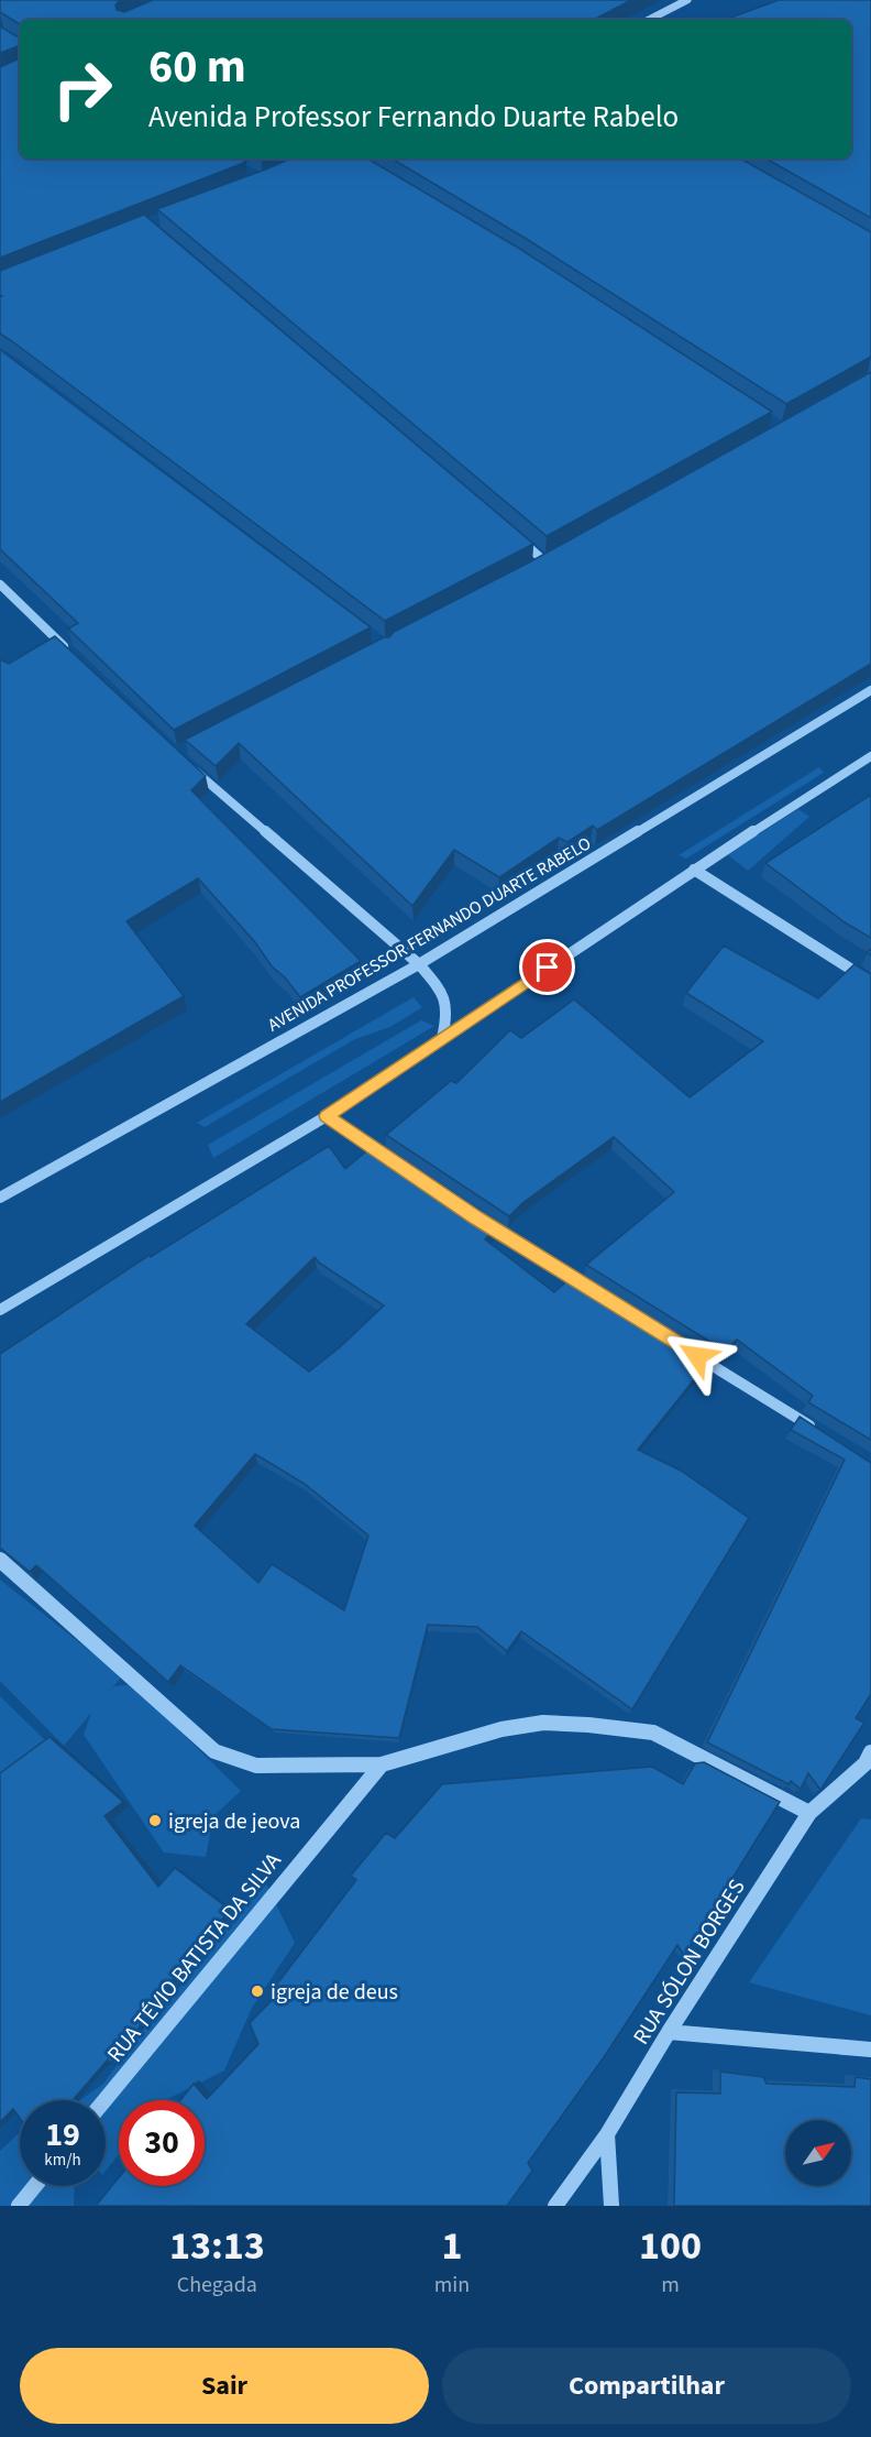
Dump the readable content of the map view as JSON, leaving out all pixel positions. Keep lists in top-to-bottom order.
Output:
{
  "streets": {
    "street": ["AVENIDA PROFESSOR FERNANDO DUARTE RABELO", "RUA TÉVIO BATISTA DA SILVA", "RUA SÓLON BORGES"]
  },
  "places": ["igreja de jeova", "igreja de deus"],
  "north": "top right",
  "page": {
    "turn": ["60 m", "Avenida Professor Fernando Duarte Rabelo"],
    "speed": "19 km/h",
    "limit": "30",
    "eta": [
      "13:13",
      "Chegada",
      "1",
      "min",
      "100",
      "m"
    ],
    "buttons": ["Sair", "Compartilhar"]
  }
}
